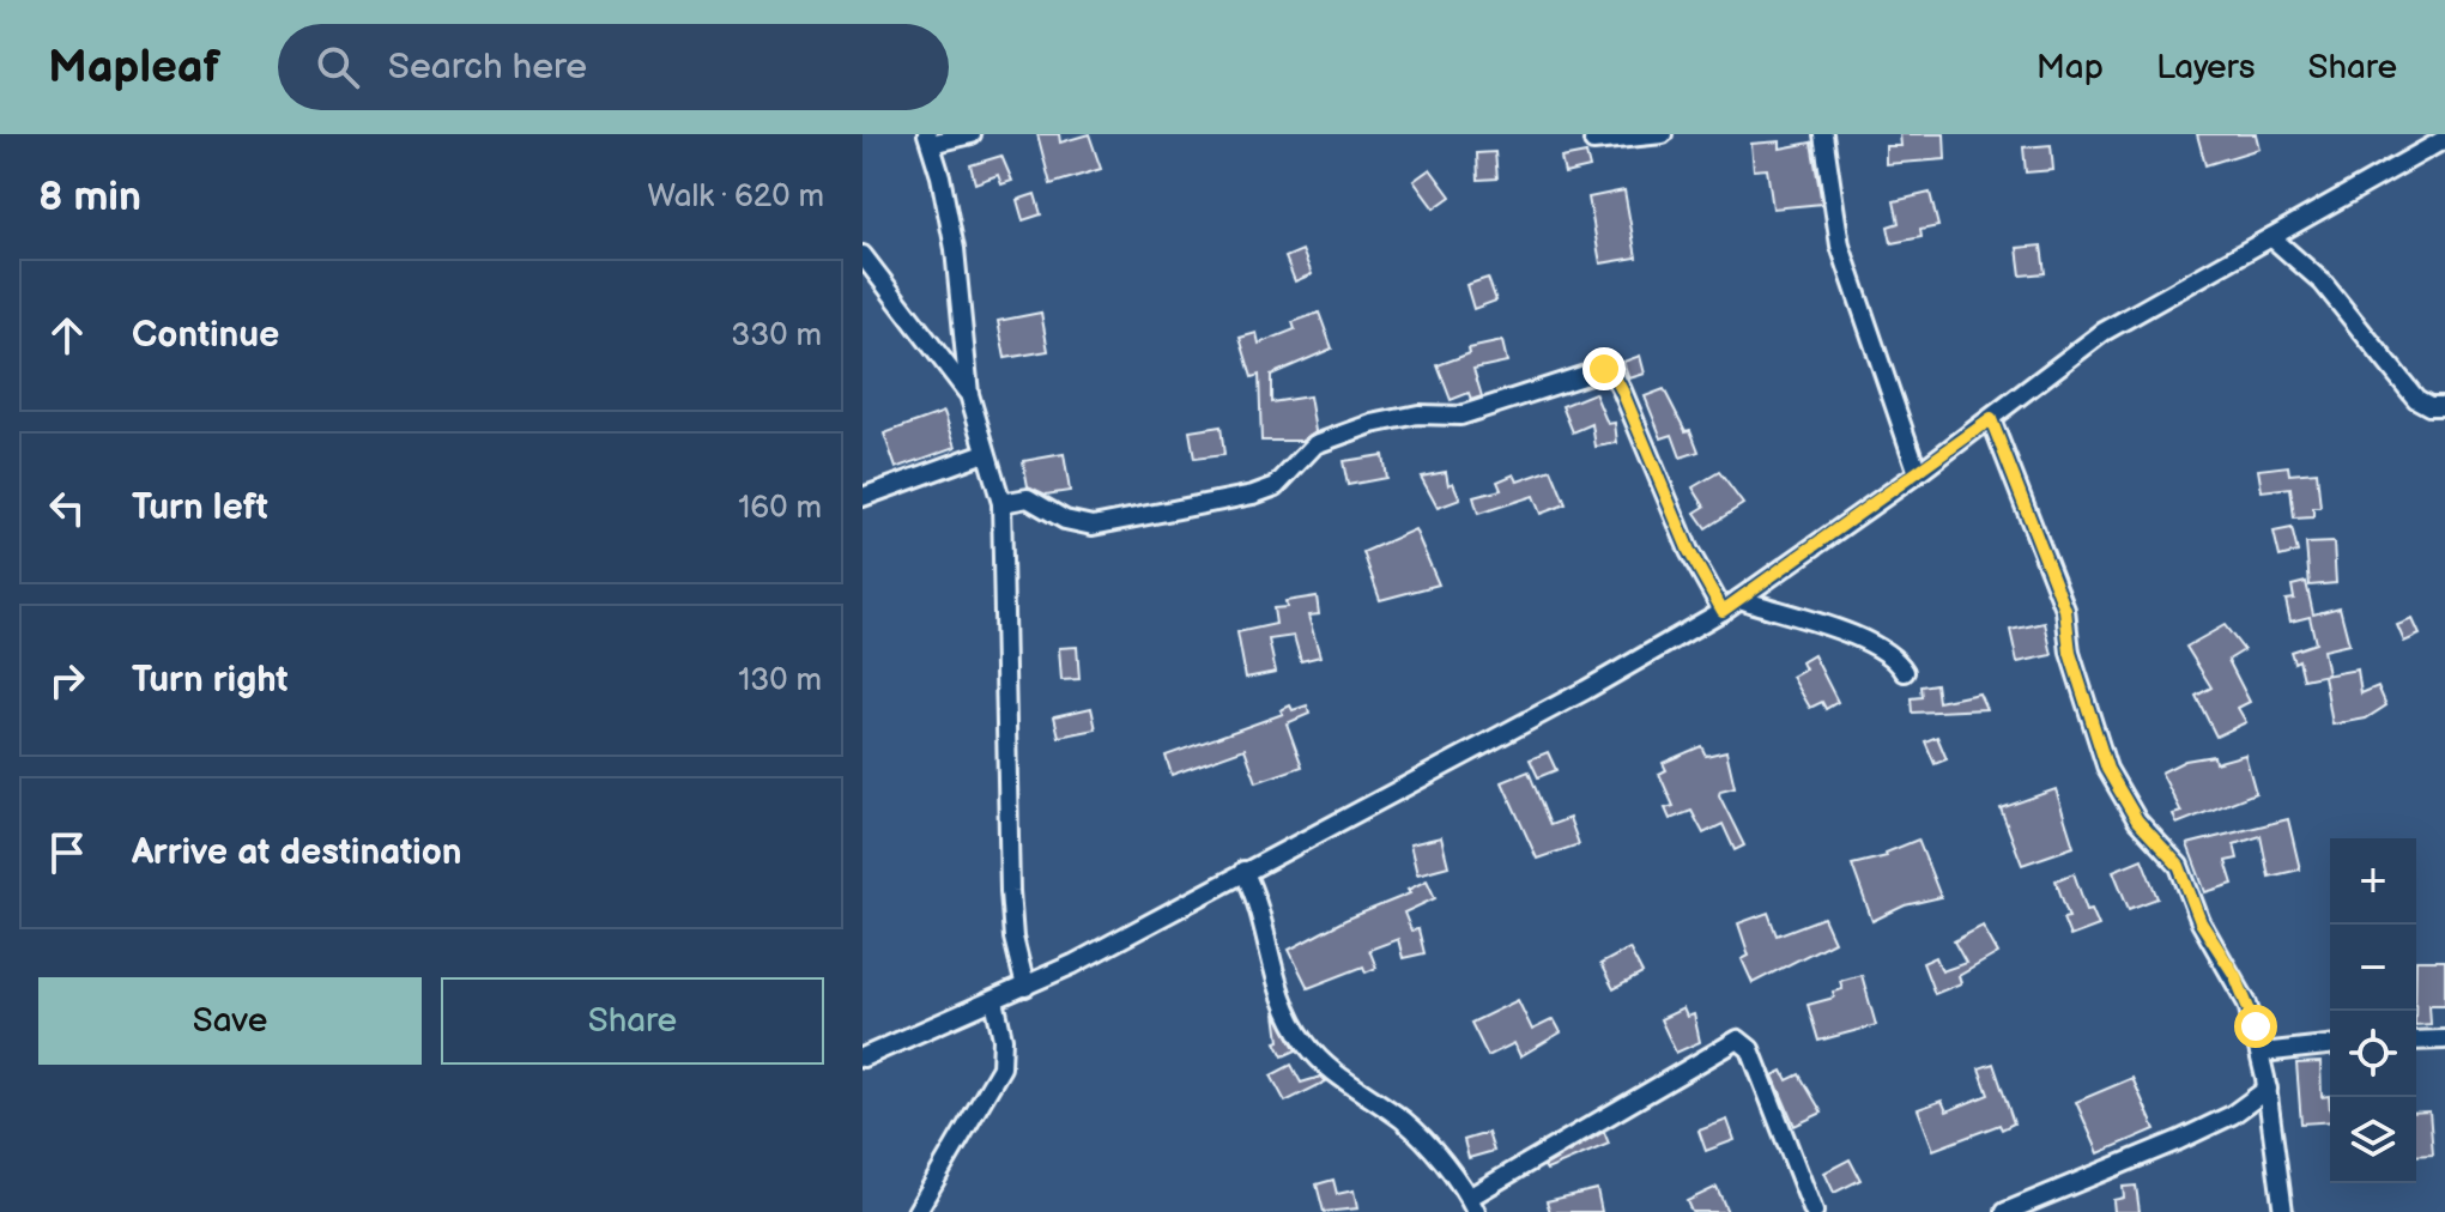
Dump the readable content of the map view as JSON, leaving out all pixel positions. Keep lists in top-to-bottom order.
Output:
{
  "page": {
    "header": "Mapleaf",
    "search": "Search here",
    "nav": ["Map", "Layers", "Share"],
    "heading": ["8 min", "Walk · 620 m"],
    "list": [
      ["Continue", "330 m"],
      ["Turn left", "160 m"],
      ["Turn right", "130 m"],
      "Arrive at destination"
    ],
    "map_buttons": ["+", "−"],
    "buttons": ["Save", "Share"]
  }
}
